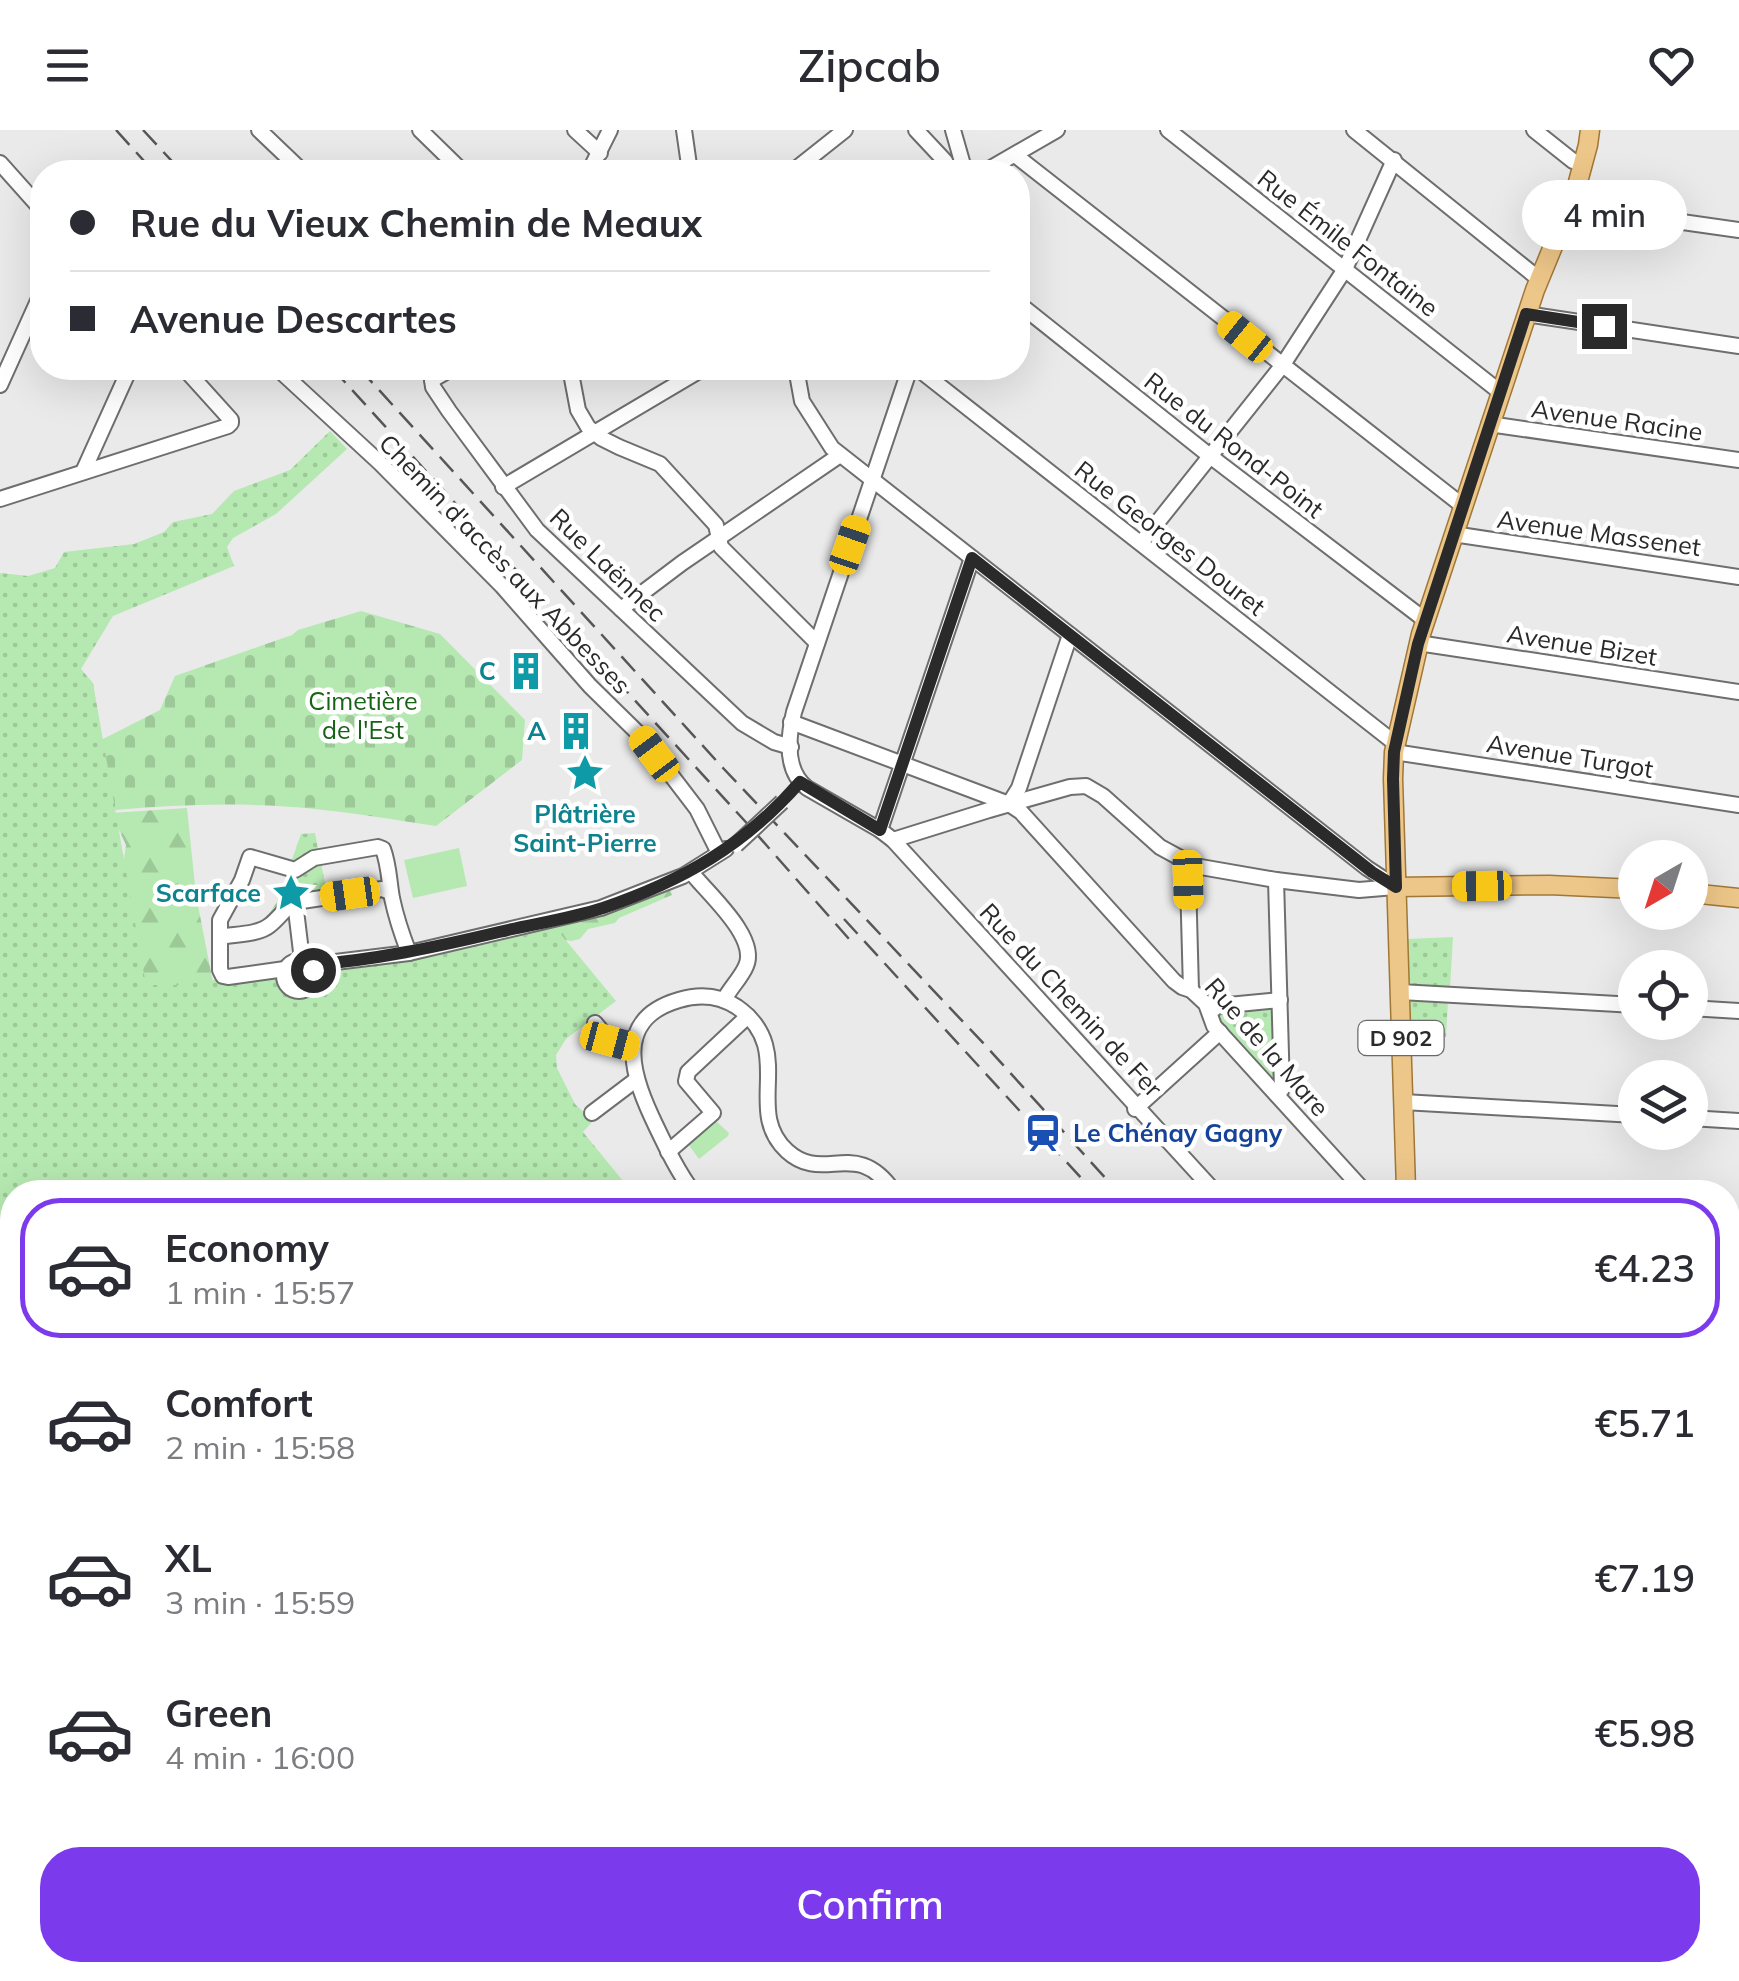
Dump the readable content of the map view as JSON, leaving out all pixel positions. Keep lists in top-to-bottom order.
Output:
{
  "streets": {
    "main road": ["D 902"],
    "street": [
      "Rue Émile Fontaine",
      "Avenue Racine",
      "Rue du Rond-Point",
      "Avenue Massenet",
      "Rue Georges Douret",
      "Chemin d'accès aux Abbesses",
      "Rue Laënnec",
      "Avenue Bizet",
      "Avenue Turgot",
      "Rue du Chemin de Fer",
      "Rue de la Mare"
    ]
  },
  "crossings": [
    ["Rue Émile Fontaine", "D 902"],
    ["Avenue Racine", "D 902"],
    ["Rue du Rond-Point", "D 902"],
    ["Avenue Massenet", "D 902"],
    ["Rue Georges Douret", "Avenue Turgot"],
    ["Rue Georges Douret", "D 902"],
    ["Avenue Bizet", "D 902"],
    ["Avenue Turgot", "D 902"]
  ],
  "parks": ["Cimetière de l'Est"],
  "places": {
    "building": ["C", "A"],
    "place": ["Plâtrière Saint-Pierre", "Scarface"],
    "station": ["Le Chénay Gagny"]
  },
  "north": "bottom left",
  "page": {
    "header": "Zipcab",
    "banner": ["Rue du Vieux Chemin de Meaux", "Avenue Descartes"],
    "bubble": "4 min",
    "list": [
      {
        "name": "Economy",
        "note": "1 min · 15:57",
        "value": "€4.23"
      },
      {
        "name": "Comfort",
        "note": "2 min · 15:58",
        "value": "€5.71"
      },
      {
        "name": "XL",
        "note": "3 min · 15:59",
        "value": "€7.19"
      },
      {
        "name": "Green",
        "note": "4 min · 16:00",
        "value": "€5.98"
      }
    ],
    "buttons": "Confirm"
  }
}
